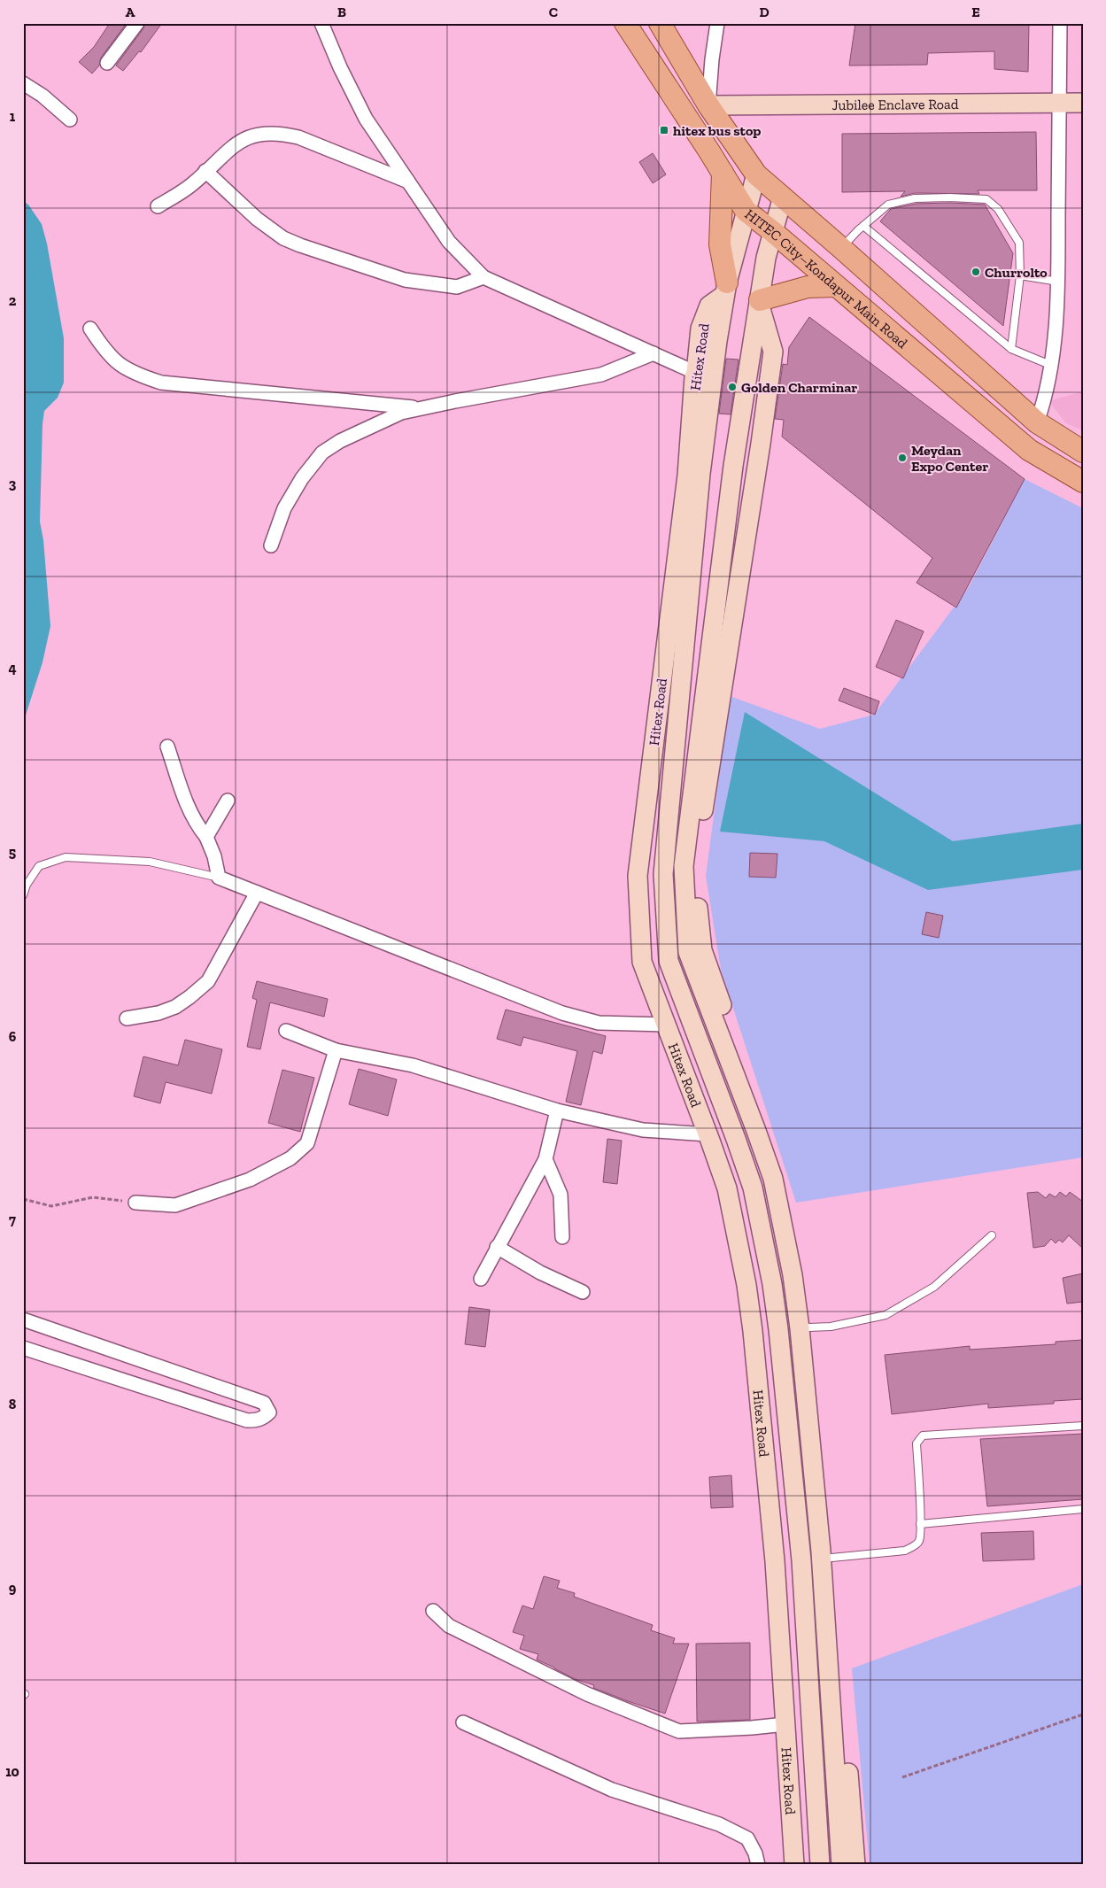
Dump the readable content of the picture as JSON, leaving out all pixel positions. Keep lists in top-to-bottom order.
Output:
{
  "streets": {
    "main road": ["HITEC City–Kondapur Main Road"],
    "street": ["Jubilee Enclave Road", "Hitex Road"]
  },
  "crossings": [
    ["HITEC City–Kondapur Main Road", "Hitex Road"]
  ],
  "places": {
    "transit": ["hitex bus stop"],
    "other": ["Churrolto", "Golden Charminar", "Meydan Expo Center"]
  },
  "grid": {
    "columns": [
      "A",
      "B",
      "C",
      "D",
      "E"
    ],
    "rows": [
      "1",
      "2",
      "3",
      "4",
      "5",
      "6",
      "7",
      "8",
      "9",
      "10"
    ]
  }
}
